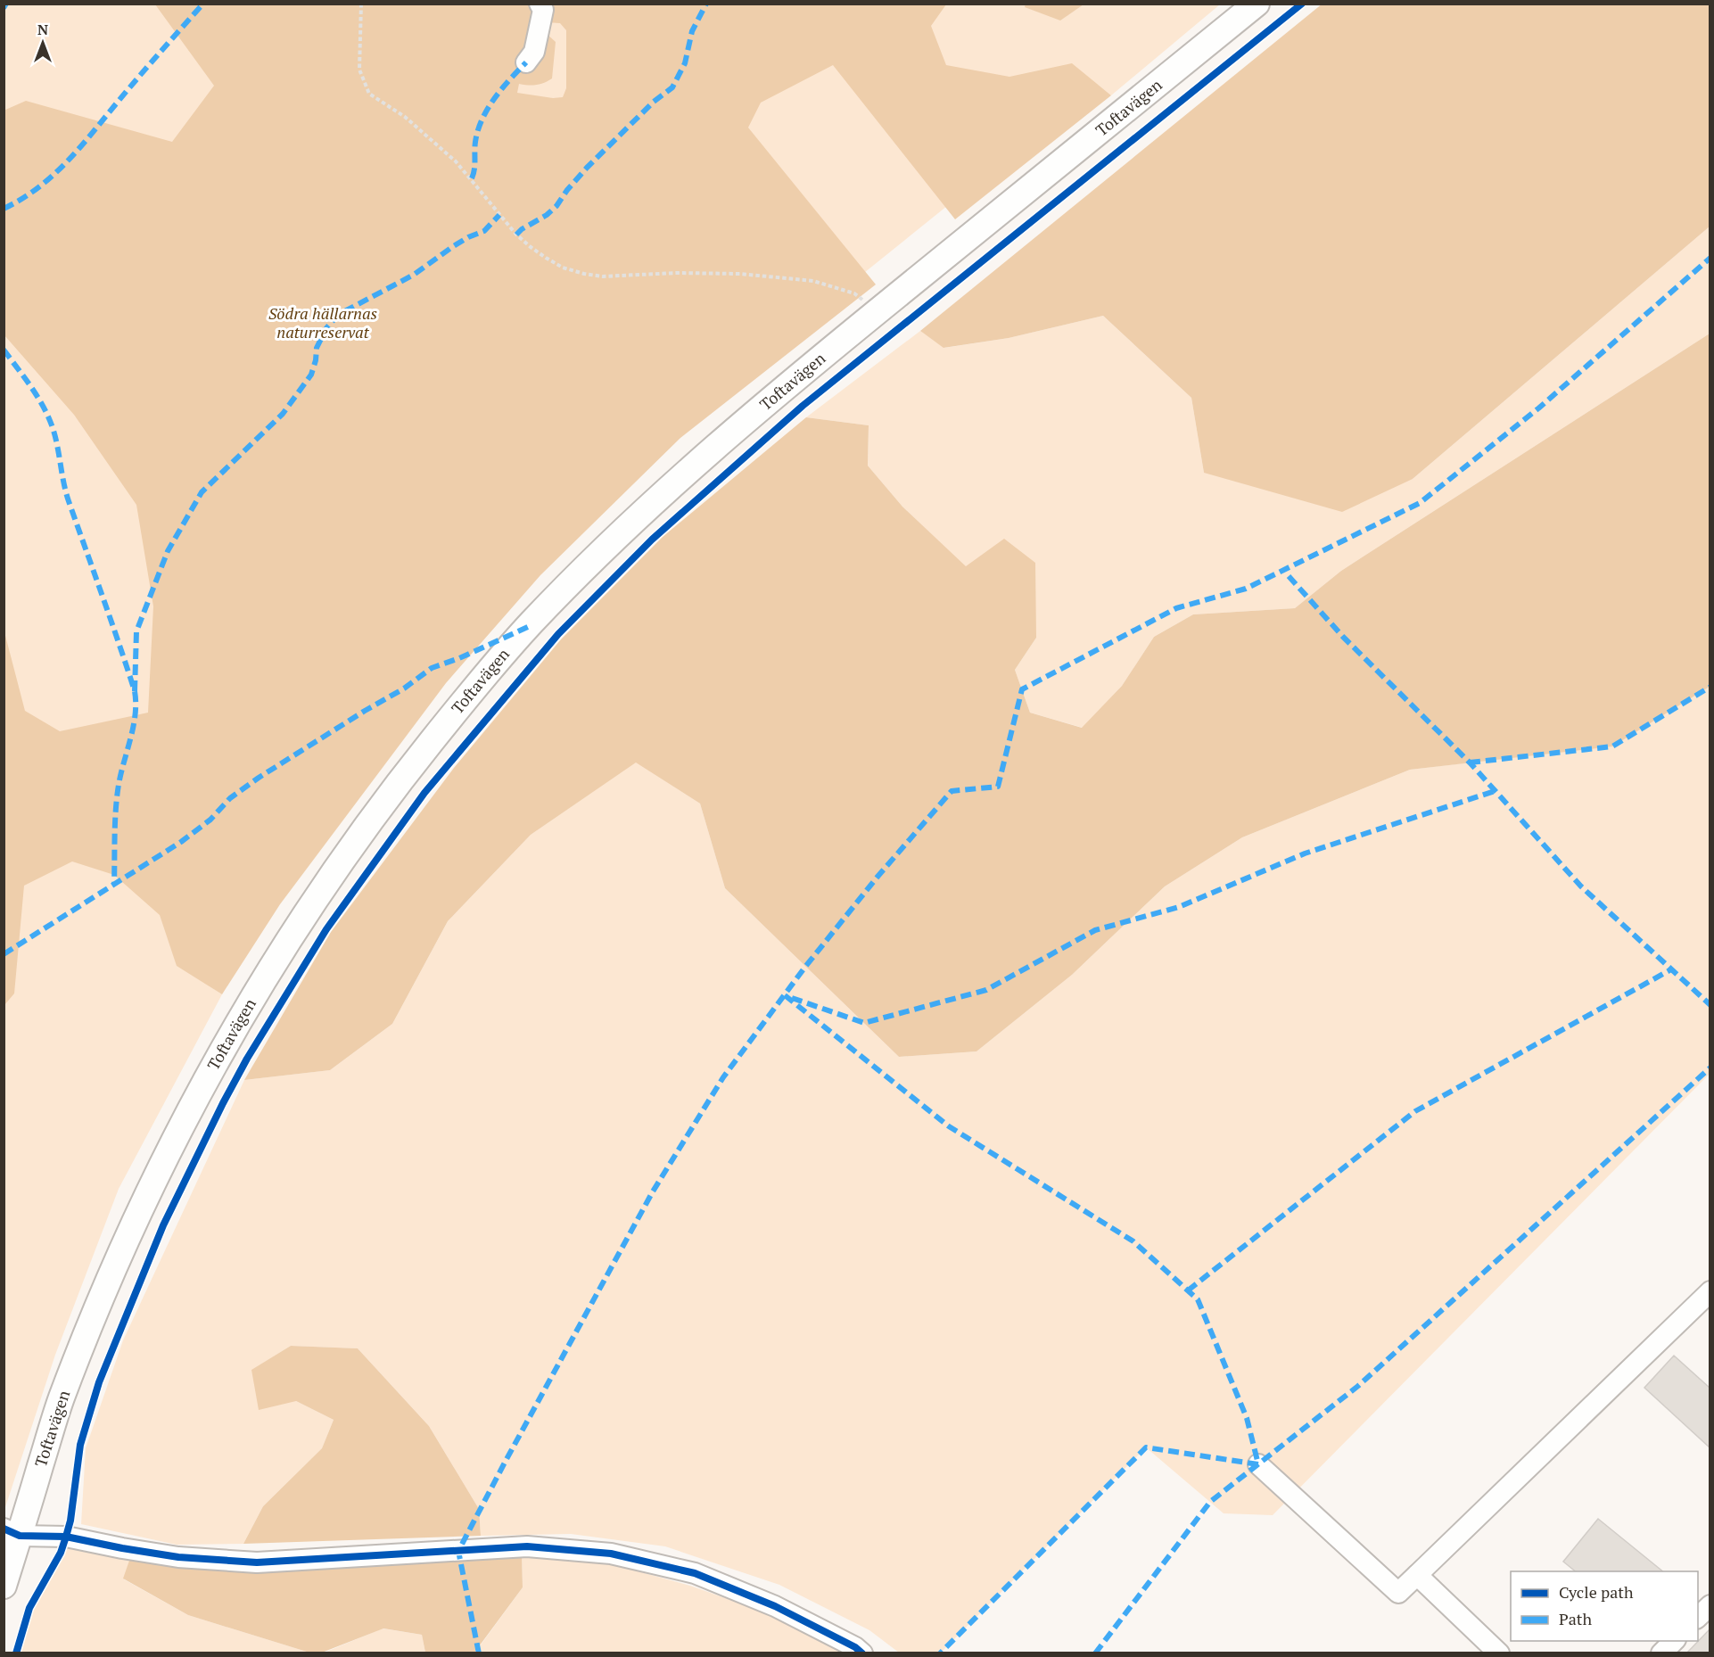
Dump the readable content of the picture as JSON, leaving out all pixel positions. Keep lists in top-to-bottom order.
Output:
{
  "streets": {
    "main road": ["Toftavägen"]
  },
  "parks": ["Södra hällarnas naturreservat"],
  "legend": ["Cycle path", "Path"],
  "north": "top"
}
